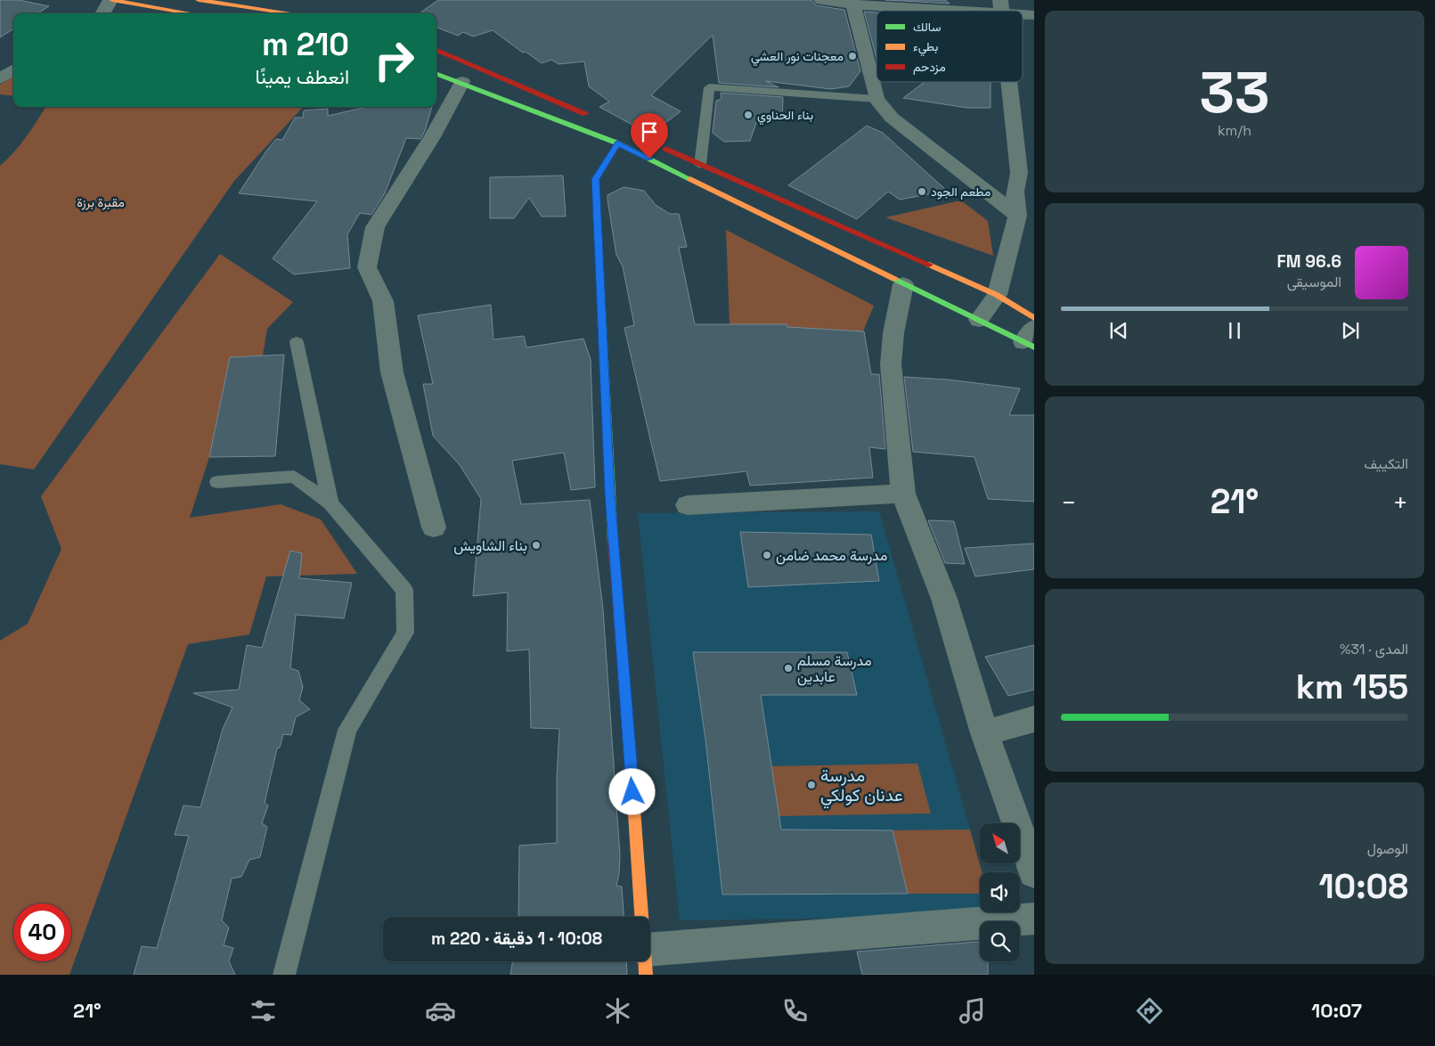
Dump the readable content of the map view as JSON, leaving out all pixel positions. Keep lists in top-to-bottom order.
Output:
{
  "parks": ["مقبرة برزة"],
  "places": [
    "معجنات نور العشي",
    "بناء الحناوي",
    "مطعم الجود",
    "بناء الشاويش",
    "مدرسة محمد ضامن",
    "مدرسة مسلم عابدين",
    "مدرسة عدنان كولكي"
  ],
  "legend": ["سالك", "بطيء", "مزدحم"],
  "north": "top left",
  "page": {
    "tile": [
      ["33", "km/h"],
      "التكييف",
      ["المدى · 31%", "155 km"],
      ["الوصول", "10:08"]
    ],
    "turn": ["210 m", "انعطف يمينًا"],
    "song": ["96.6 FM", "الموسيقى"],
    "heat": ["−", "21°", "+"],
    "limit": "40",
    "trip": "10:08 · 1 دقيقة · 220 m",
    "tabs": ["10:07", "21°"]
  }
}
